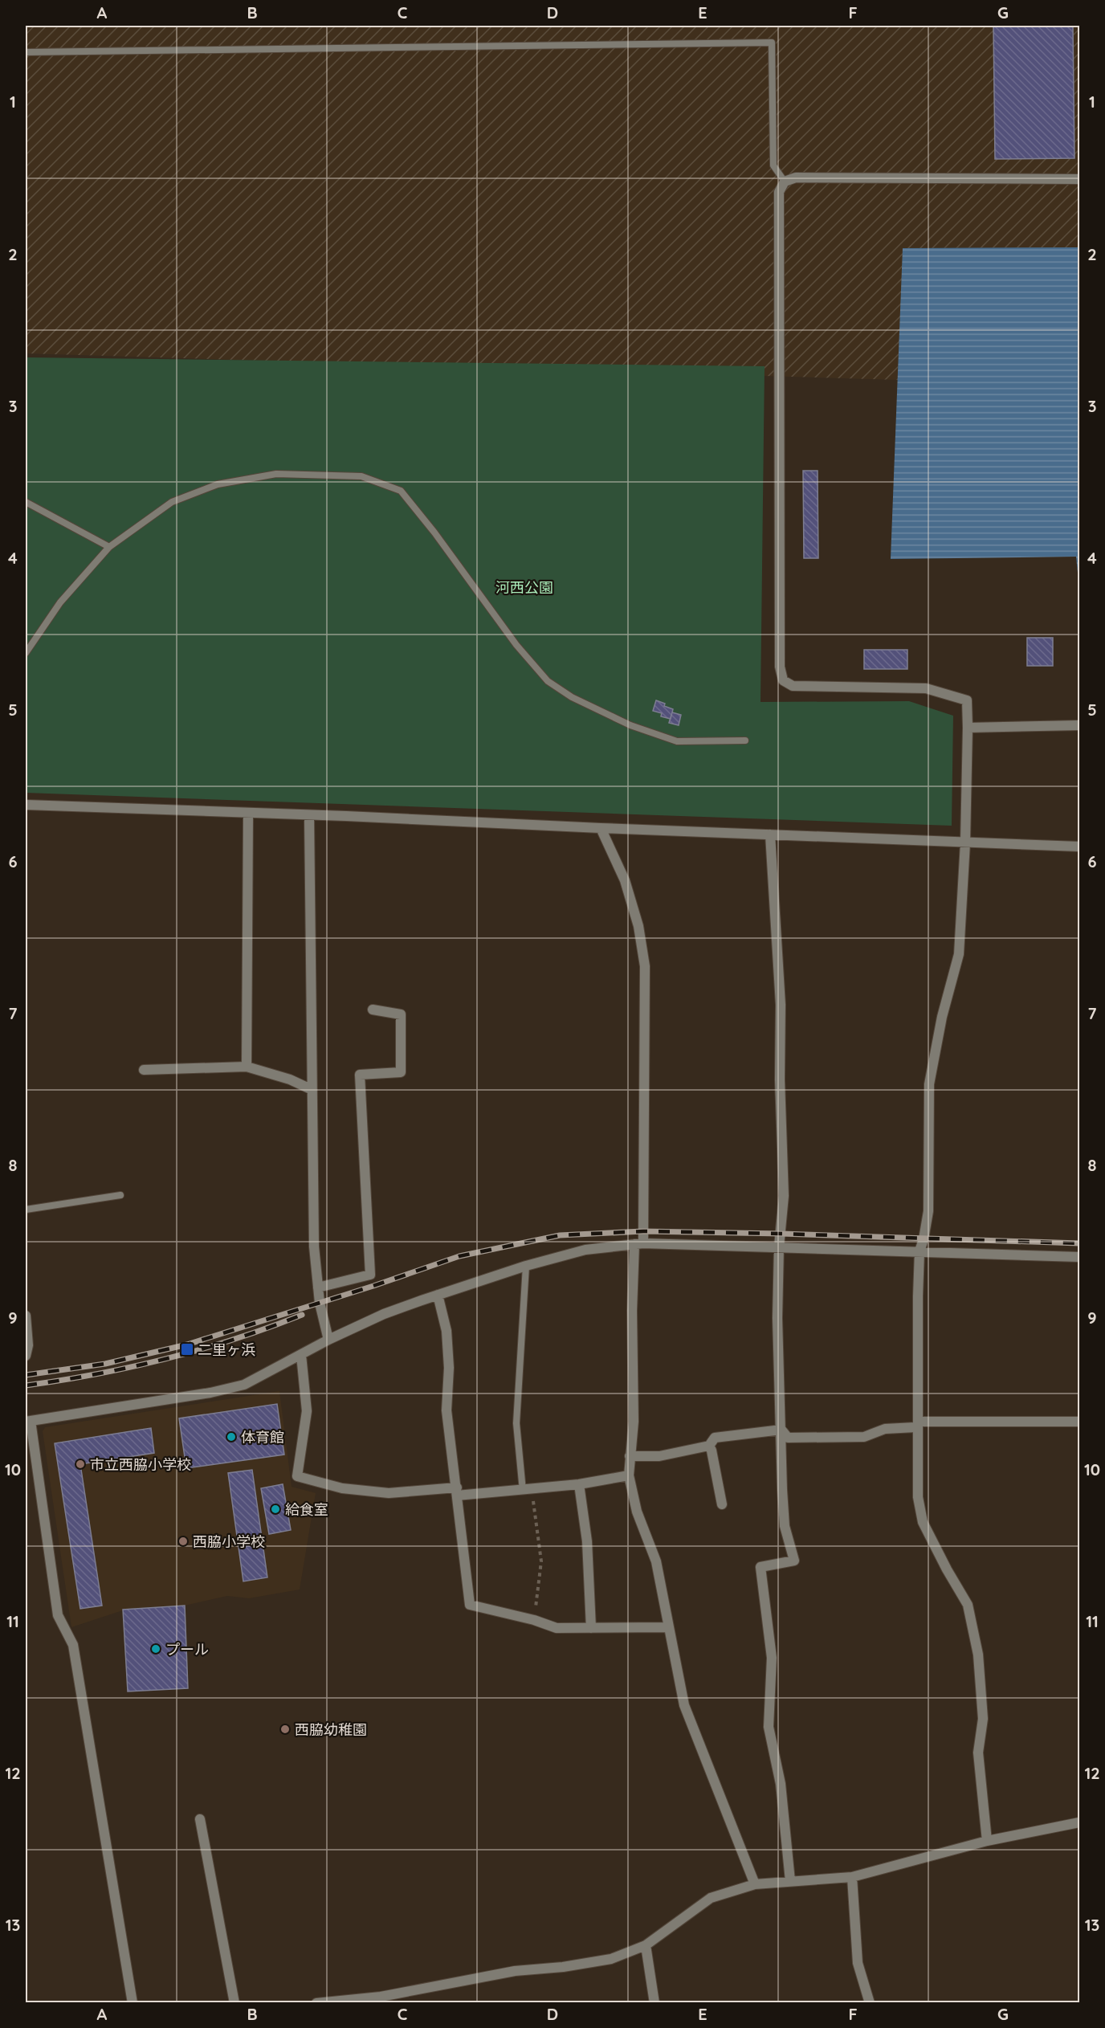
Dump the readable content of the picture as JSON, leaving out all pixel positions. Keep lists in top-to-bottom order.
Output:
{
  "parks": ["河西公園"],
  "places": {
    "transit": ["二里ヶ浜"],
    "other": [
      "体育館",
      "市立西脇小学校",
      "給食室",
      "西脇小学校",
      "プール",
      "西脇幼稚園"
    ]
  },
  "grid": {
    "columns": [
      "A",
      "B",
      "C",
      "D",
      "E",
      "F",
      "G"
    ],
    "rows": [
      "1",
      "2",
      "3",
      "4",
      "5",
      "6",
      "7",
      "8",
      "9",
      "10",
      "11",
      "12",
      "13"
    ]
  }
}
